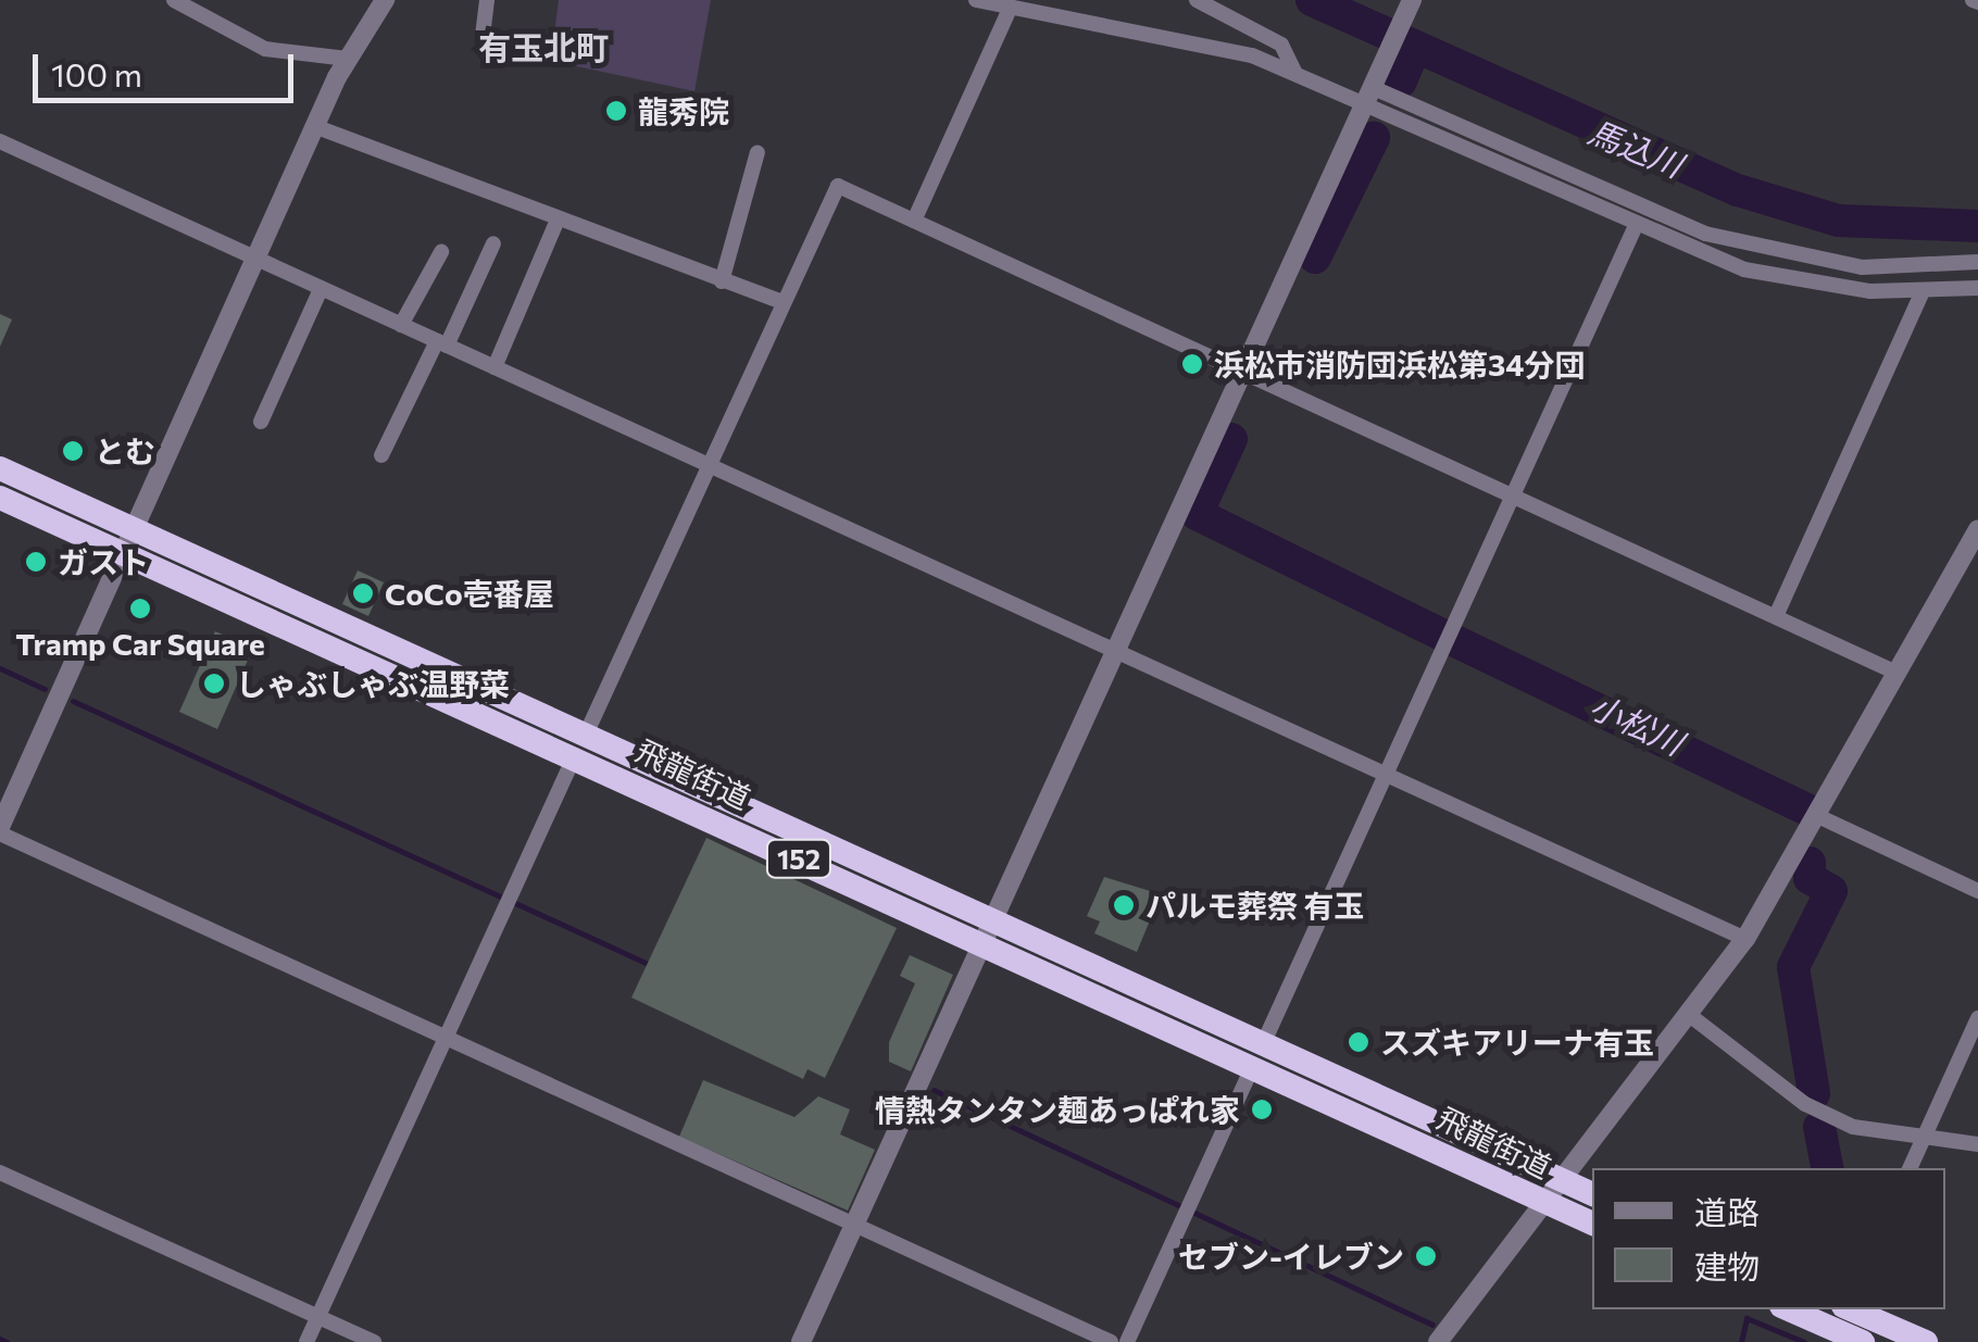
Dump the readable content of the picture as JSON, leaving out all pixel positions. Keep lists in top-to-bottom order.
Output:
{
  "streets": {
    "highway": ["飛龍街道", "152"]
  },
  "districts": ["有玉北町"],
  "water": ["馬込川", "小松川"],
  "places": [
    "龍秀院",
    "浜松市消防団浜松第34分団",
    "とむ",
    "ガスト",
    "CoCo壱番屋",
    "Tramp Car Square",
    "しゃぶしゃぶ温野菜",
    "パルモ葬祭 有玉",
    "スズキアリーナ有玉",
    "情熱タンタン麺あっぱれ家",
    "セブン-イレブン"
  ],
  "legend": ["道路", "建物"],
  "scale_bar": "100 m"
}
